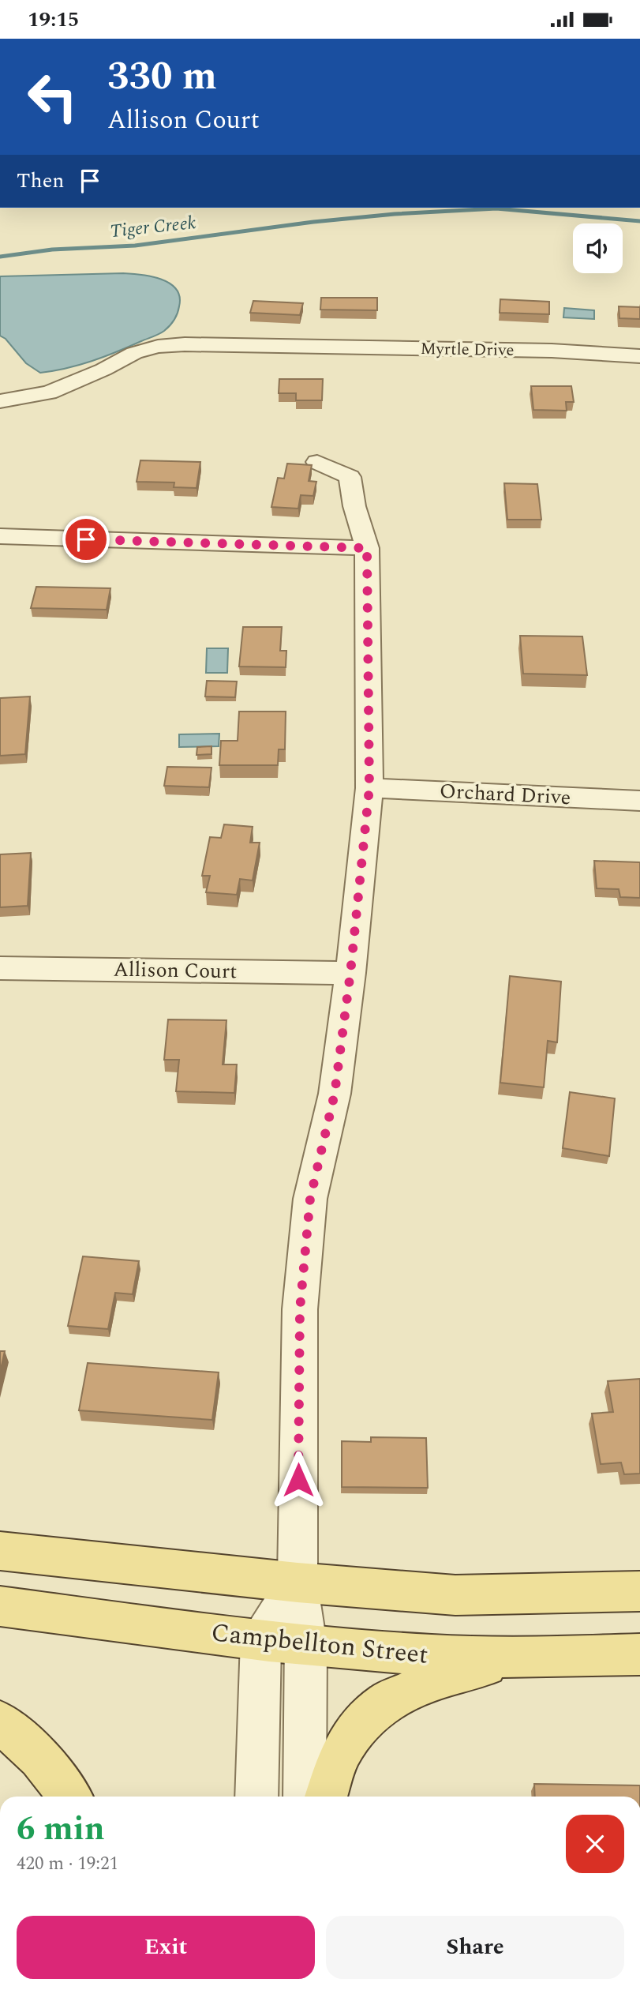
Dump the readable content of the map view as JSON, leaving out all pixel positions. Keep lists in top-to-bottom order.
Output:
{
  "streets": {
    "main road": ["Campbellton Street"],
    "street": ["Myrtle Drive", "Orchard Drive", "Allison Court"]
  },
  "water": ["Tiger Creek"],
  "page": {
    "status": "19:15",
    "turn": ["330 m", "Allison Court"],
    "then": "Then",
    "heading": ["6 min", "420 m · 19:21"],
    "buttons": ["Exit", "Share"]
  }
}
